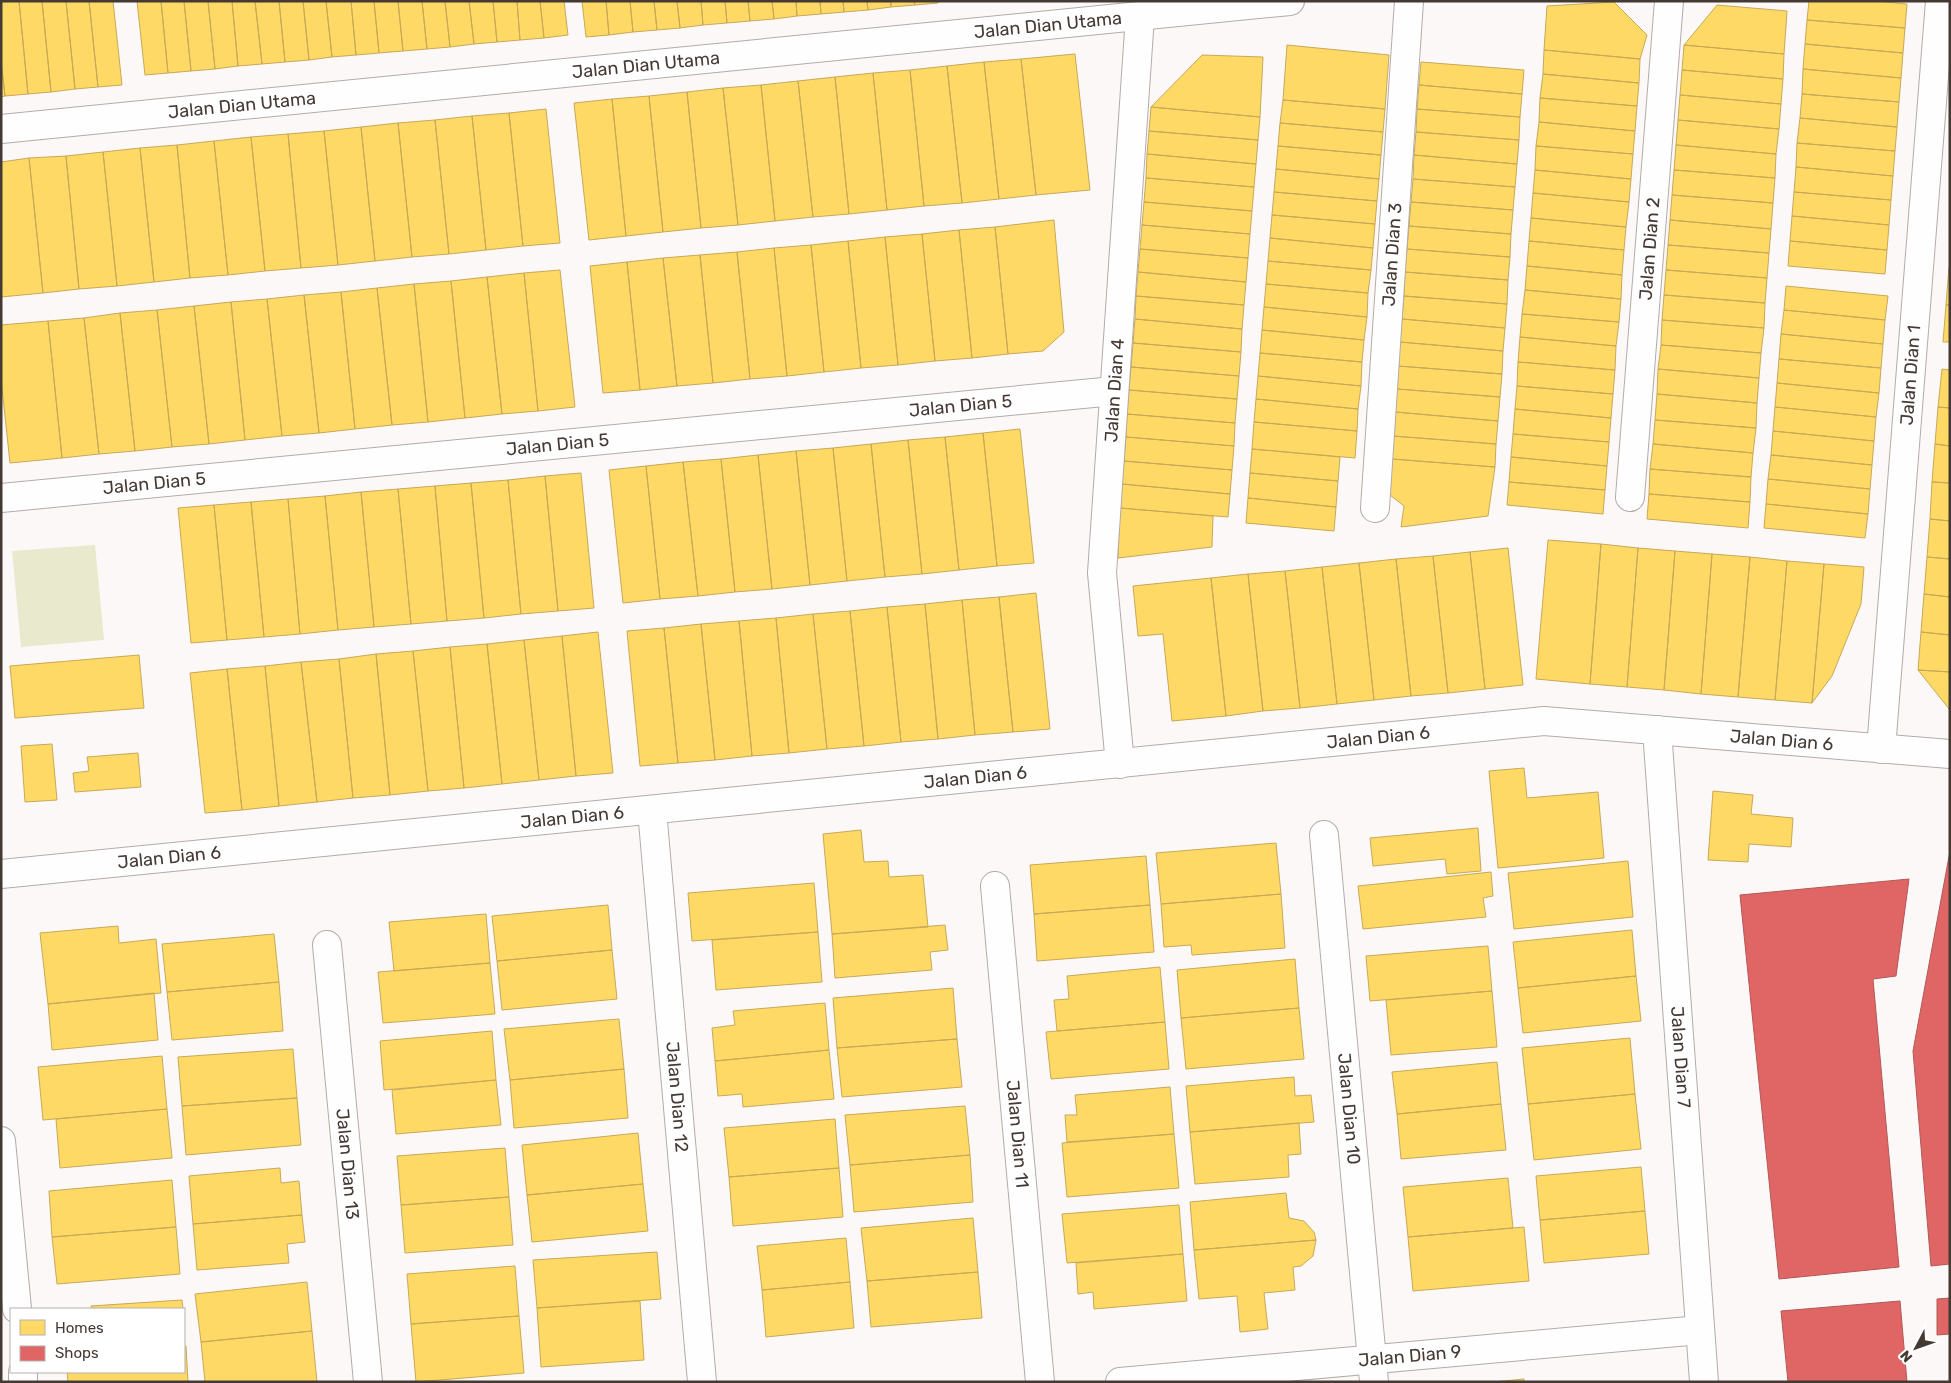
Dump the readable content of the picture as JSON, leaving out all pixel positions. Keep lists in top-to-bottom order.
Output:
{
  "streets": {
    "street": [
      "Jalan Dian Utama",
      "Jalan Dian 2",
      "Jalan Dian 3",
      "Jalan Dian 1",
      "Jalan Dian 4",
      "Jalan Dian 5",
      "Jalan Dian 6",
      "Jalan Dian 7",
      "Jalan Dian 12",
      "Jalan Dian 10",
      "Jalan Dian 11",
      "Jalan Dian 13",
      "Jalan Dian 9"
    ]
  },
  "crossings": [
    ["Jalan Dian Utama", "Jalan Dian 4"],
    ["Jalan Dian 1", "Jalan Dian 6"],
    ["Jalan Dian 4", "Jalan Dian 5"],
    ["Jalan Dian 4", "Jalan Dian 6"],
    ["Jalan Dian 6", "Jalan Dian 7"],
    ["Jalan Dian 6", "Jalan Dian 12"],
    ["Jalan Dian 7", "Jalan Dian 9"],
    ["Jalan Dian 10", "Jalan Dian 9"]
  ],
  "legend": ["Homes", "Shops"],
  "north": "bottom left"
}
